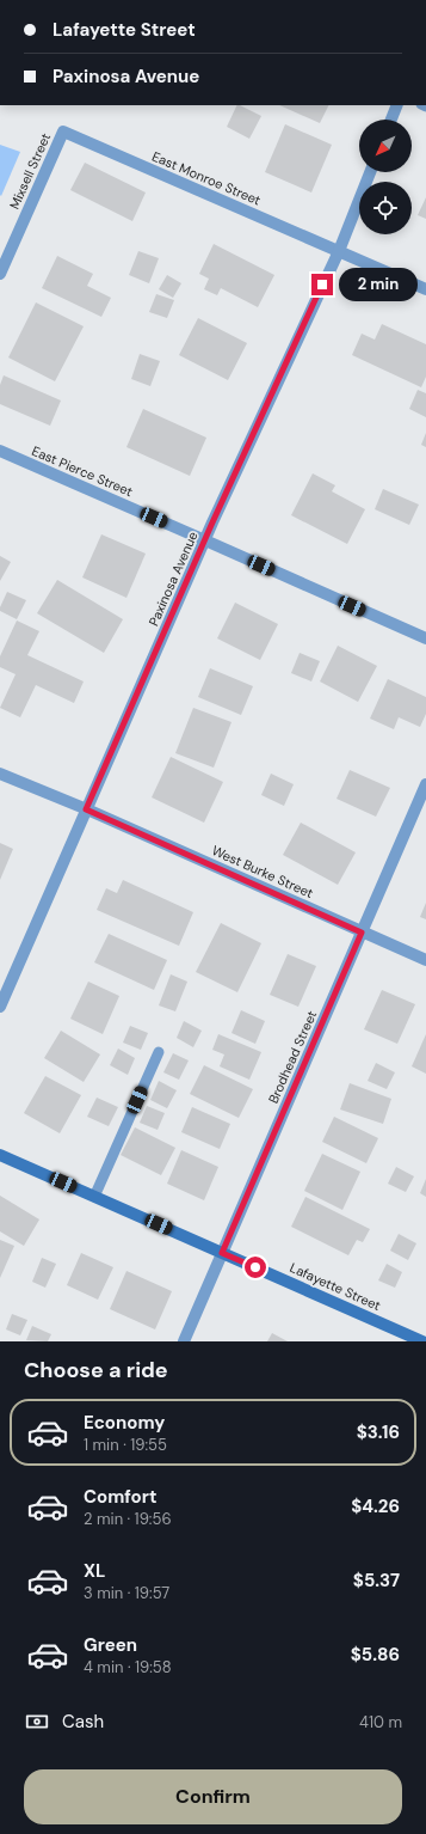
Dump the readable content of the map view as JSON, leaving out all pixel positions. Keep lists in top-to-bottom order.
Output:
{
  "streets": {
    "street": [
      "Mixsell Street",
      "East Monroe Street",
      "East Pierce Street",
      "Paxinosa Avenue",
      "West Burke Street",
      "Brodhead Street",
      "Lafayette Street"
    ]
  },
  "crossings": [
    ["Mixsell Street", "East Monroe Street"],
    ["East Monroe Street", "Paxinosa Avenue"],
    ["East Pierce Street", "Paxinosa Avenue"],
    ["Paxinosa Avenue", "West Burke Street"],
    ["West Burke Street", "Brodhead Street"],
    ["Brodhead Street", "Lafayette Street"]
  ],
  "north": "bottom left",
  "page": {
    "banner": ["Lafayette Street", "Paxinosa Avenue"],
    "bubble": "2 min",
    "heading": "Choose a ride",
    "list": [
      {
        "name": "Economy",
        "note": "1 min · 19:55",
        "value": "$3.16"
      },
      {
        "name": "Comfort",
        "note": "2 min · 19:56",
        "value": "$4.26"
      },
      {
        "name": "XL",
        "note": "3 min · 19:57",
        "value": "$5.37"
      },
      {
        "name": "Green",
        "note": "4 min · 19:58",
        "value": "$5.86"
      }
    ],
    "pay": ["Cash", "410 m"],
    "buttons": "Confirm"
  }
}
